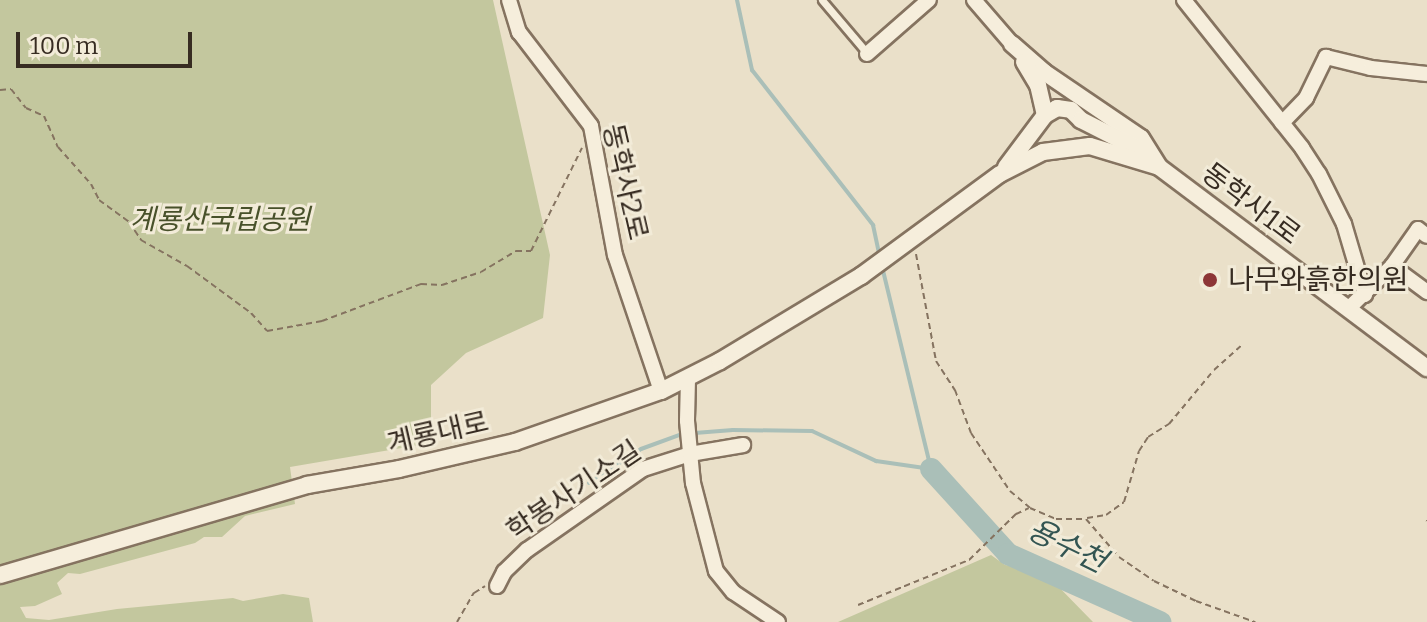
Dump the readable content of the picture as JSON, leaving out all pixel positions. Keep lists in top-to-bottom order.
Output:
{
  "streets": {
    "street": [
      "동학사2로",
      "동학사1로",
      "계룡대로",
      "학봉사기소길"
    ]
  },
  "crossings": [
    ["동학사2로", "계룡대로"]
  ],
  "water": ["용수천"],
  "parks": ["계룡산국립공원"],
  "places": ["나무와흙한의원"],
  "scale_bar": "100 m"
}
